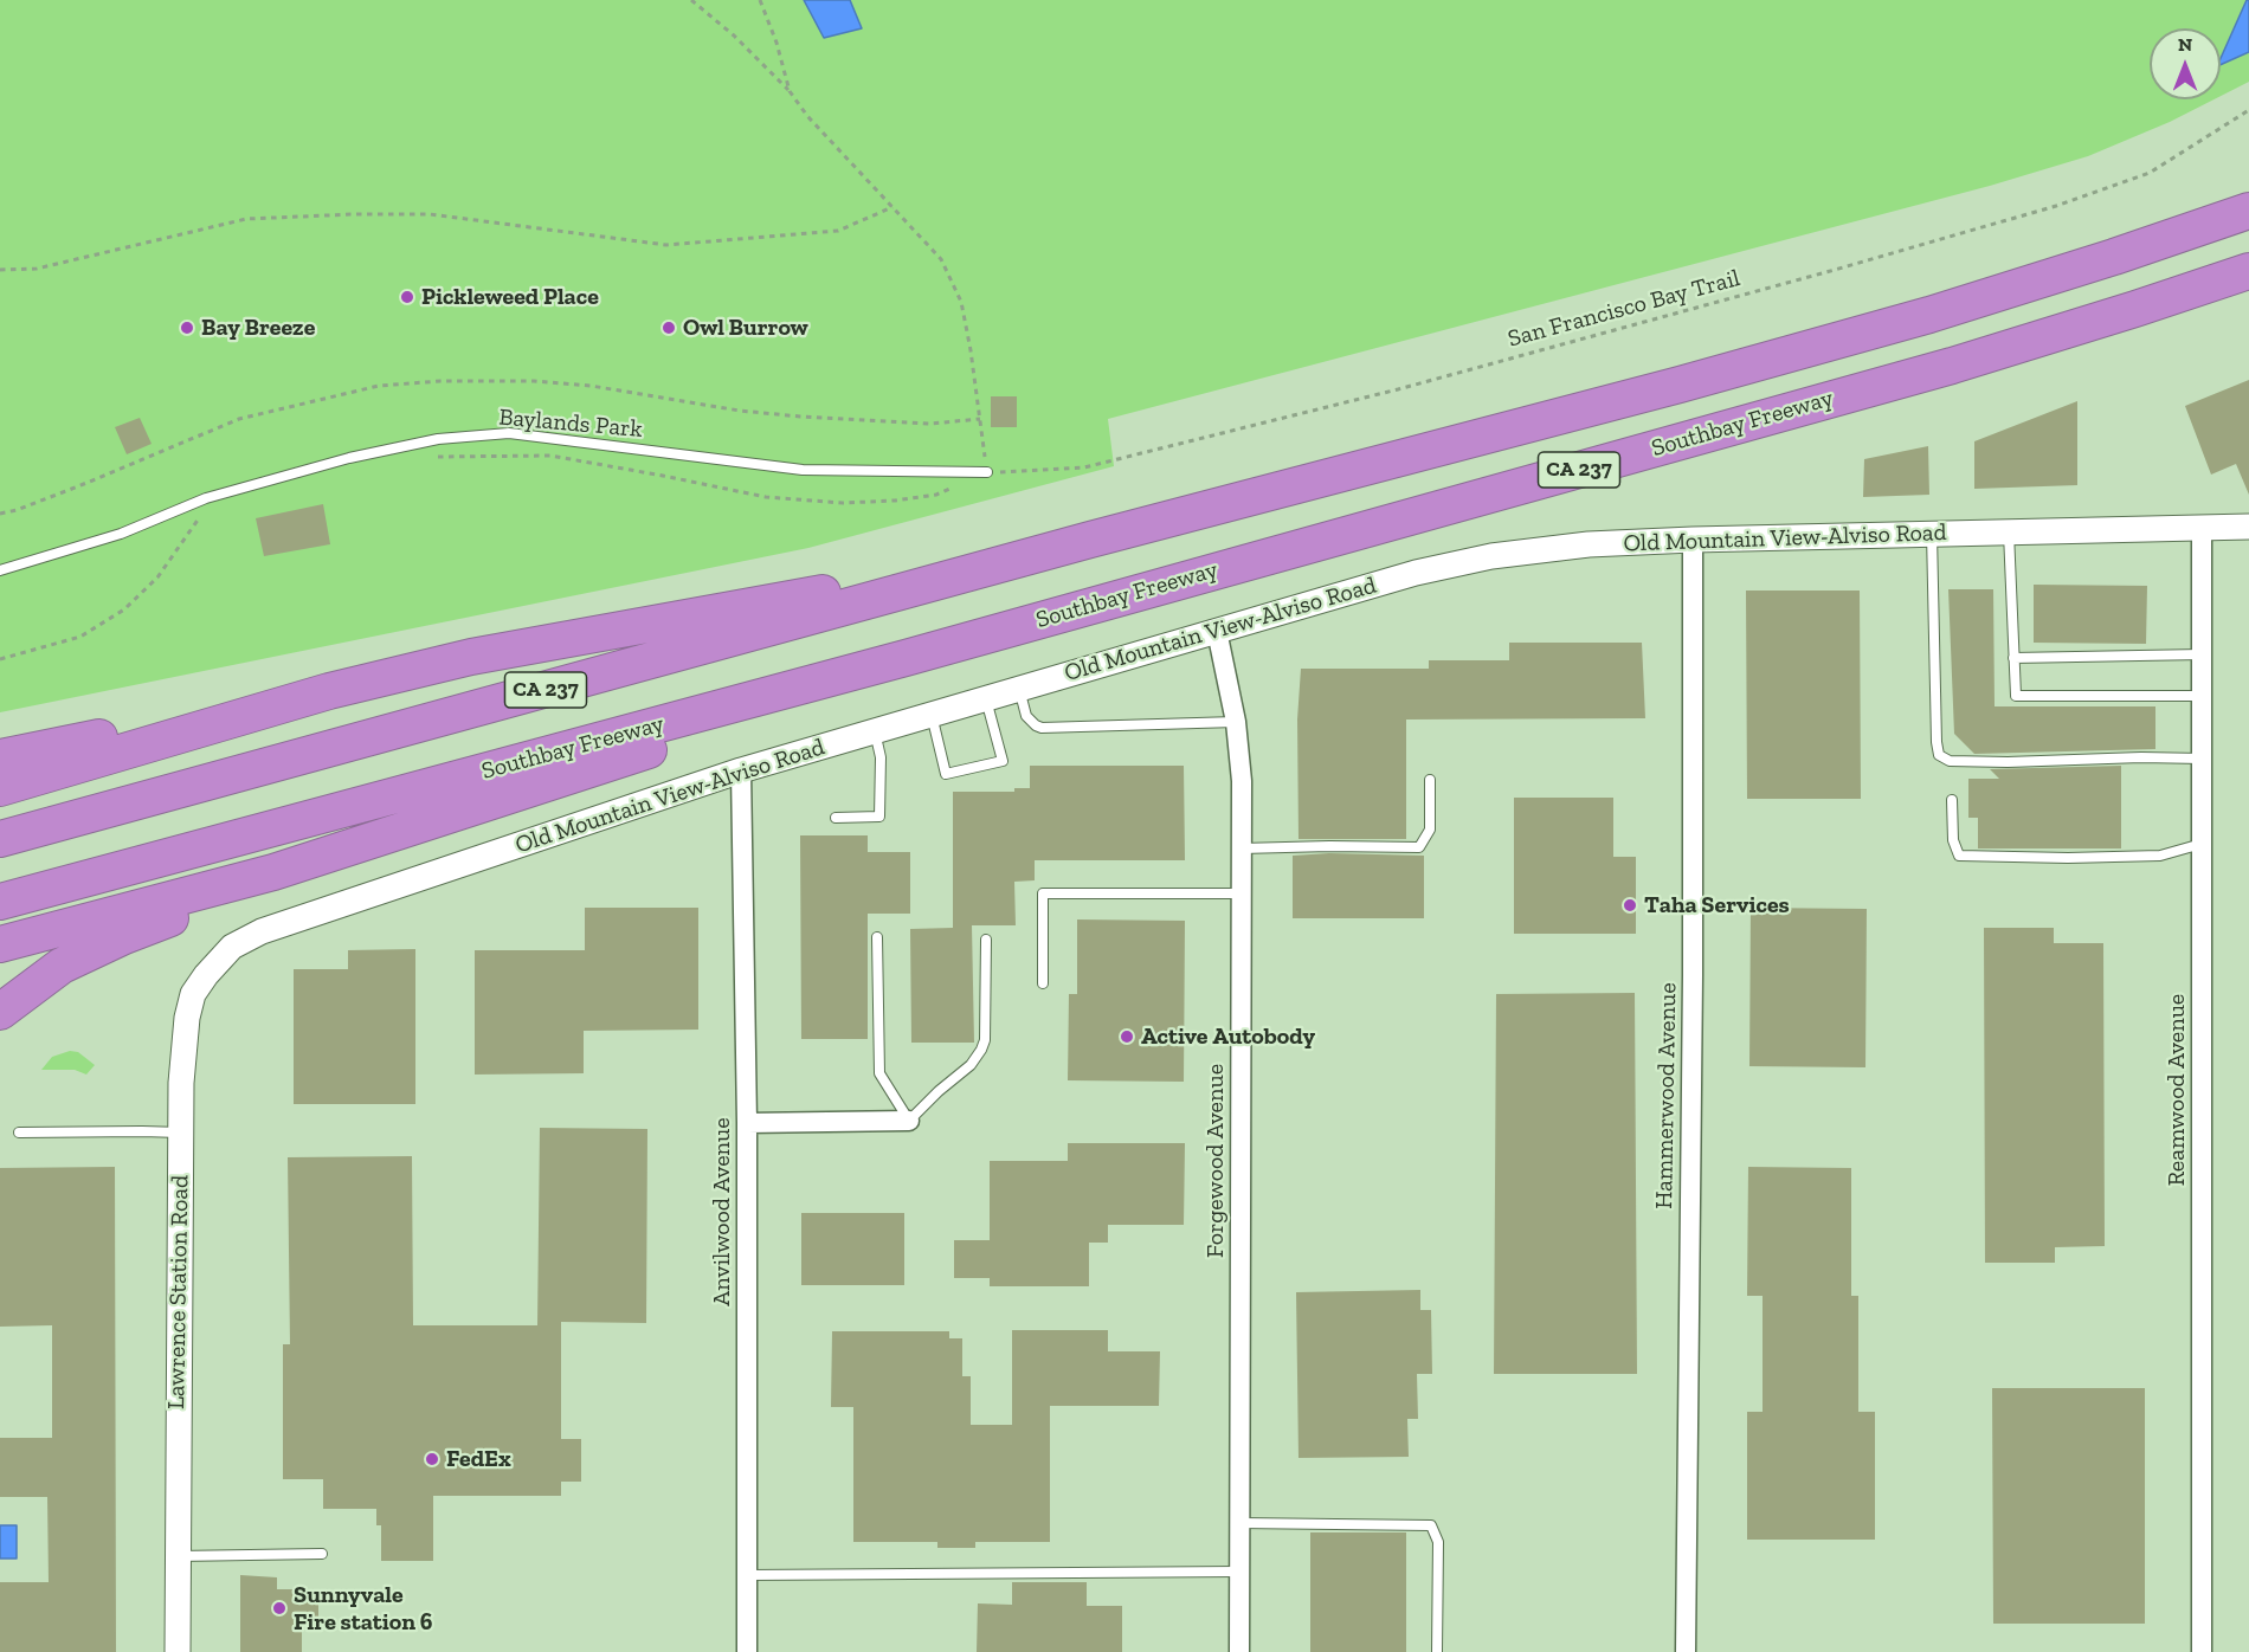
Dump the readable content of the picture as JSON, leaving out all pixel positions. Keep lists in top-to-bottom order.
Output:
{
  "streets": {
    "highway": ["Southbay Freeway", "CA 237"],
    "street": [
      "Old Mountain View-Alviso Road",
      "Reamwood Avenue",
      "Hammerwood Avenue",
      "Forgewood Avenue",
      "Anvilwood Avenue",
      "Lawrence Station Road"
    ],
    "lane": ["Baylands Park"],
    "path": ["San Francisco Bay Trail"]
  },
  "crossings": [
    ["San Francisco Bay Trail", "Baylands Park"],
    ["Old Mountain View-Alviso Road", "Reamwood Avenue"],
    ["Old Mountain View-Alviso Road", "Hammerwood Avenue"],
    ["Old Mountain View-Alviso Road", "Forgewood Avenue"],
    ["Old Mountain View-Alviso Road", "Anvilwood Avenue"],
    ["Old Mountain View-Alviso Road", "Lawrence Station Road"]
  ],
  "places": [
    "Pickleweed Place",
    "Bay Breeze",
    "Owl Burrow",
    "Taha Services",
    "Active Autobody",
    "FedEx",
    "Sunnyvale Fire station 6"
  ],
  "north": "top"
}
